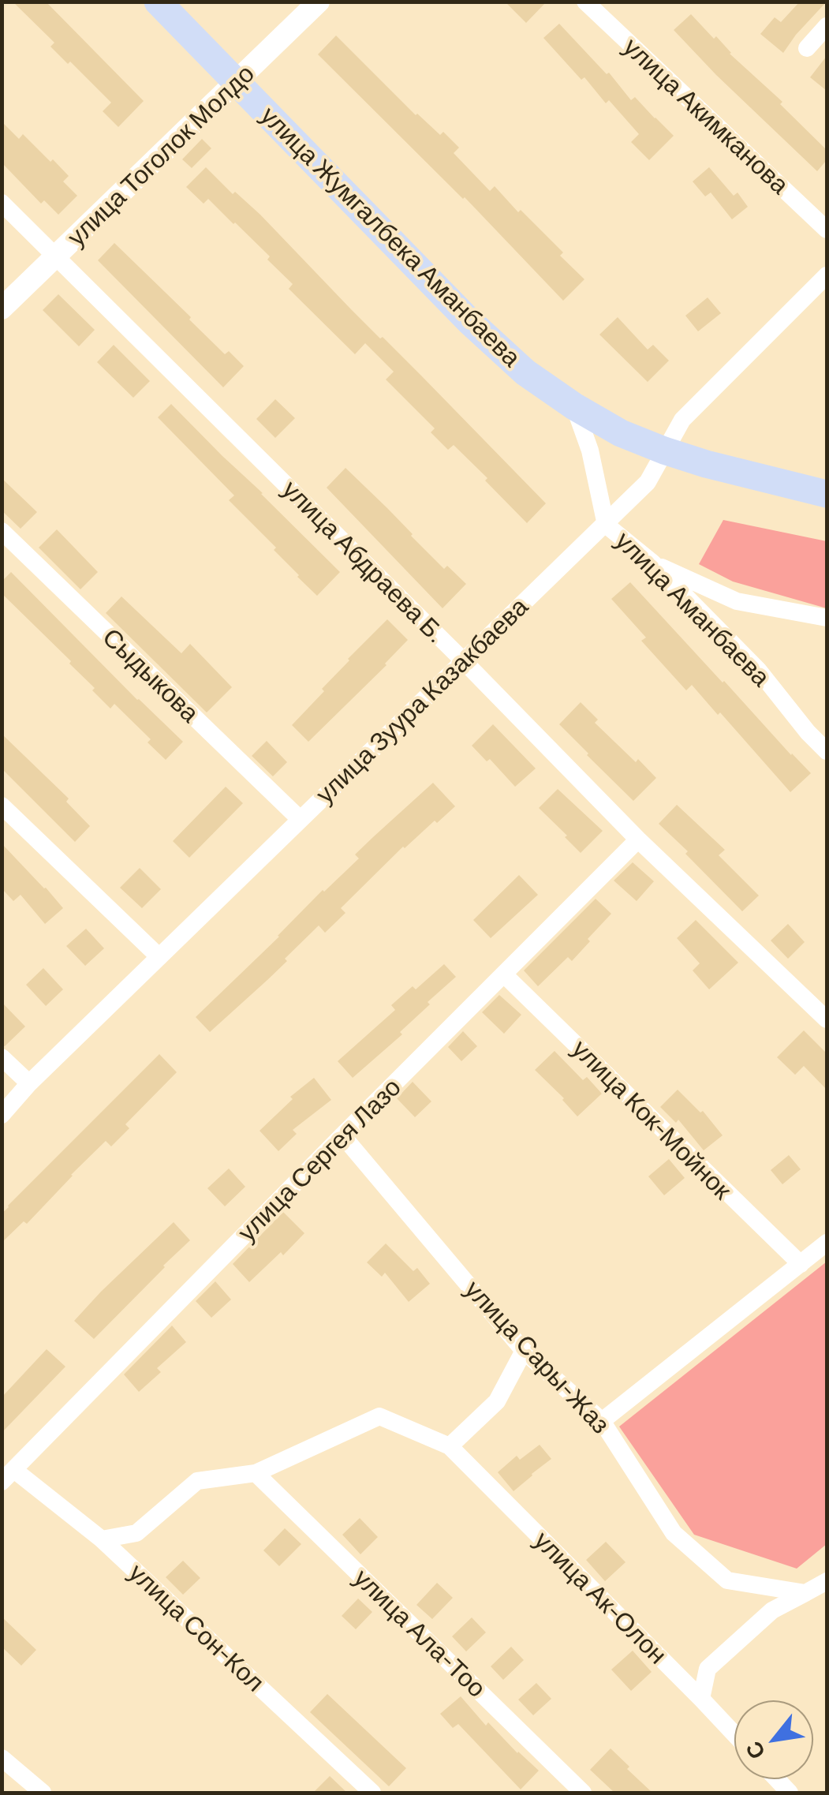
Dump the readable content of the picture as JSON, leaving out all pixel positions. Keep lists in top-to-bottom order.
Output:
{
  "streets": {
    "main road": ["улица Жумгалбека Аманбаева"],
    "street": [
      "улица Акимканова",
      "улица Тоголок Молдо",
      "улица Абдраева Б.",
      "улица Аманбаева",
      "Сыдыкова",
      "улица Зуура Казакбаева",
      "улица Кок-Мойнок",
      "улица Сергея Лазо",
      "улица Сары-Жаз",
      "улица Ак-Олон",
      "улица Сон-Кол",
      "улица Ала-Тоо"
    ]
  },
  "crossings": [
    ["улица Тоголок Молдо", "улица Жумгалбека Аманбаева"],
    ["улица Тоголок Молдо", "улица Абдраева Б."],
    ["улица Жумгалбека Аманбаева", "улица Аманбаева"],
    ["улица Жумгалбека Аманбаева", "улица Зуура Казакбаева"],
    ["улица Абдраева Б.", "улица Зуура Казакбаева"],
    ["улица Абдраева Б.", "улица Сергея Лазо"],
    ["улица Аманбаева", "улица Зуура Казакбаева"],
    ["Сыдыкова", "улица Зуура Казакбаева"],
    ["улица Кок-Мойнок", "улица Сергея Лазо"],
    ["улица Сергея Лазо", "улица Сары-Жаз"],
    ["улица Сергея Лазо", "улица Сон-Кол"]
  ],
  "north": "bottom left"
}
